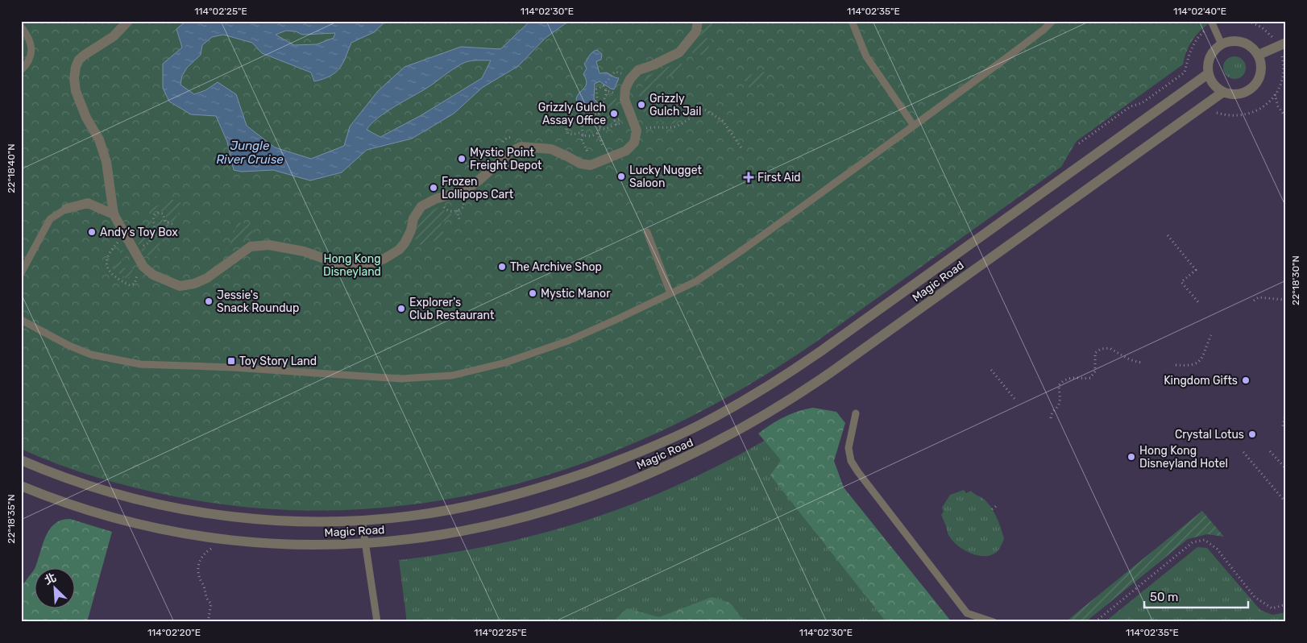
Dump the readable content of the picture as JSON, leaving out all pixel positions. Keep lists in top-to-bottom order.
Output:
{
  "streets": {
    "street": ["Magic Road"]
  },
  "water": ["Jungle River Cruise"],
  "parks": ["Hong Kong Disneyland"],
  "places": {
    "other": [
      "Grizzly Gulch Jail",
      "Grizzly Gulch Assay Office",
      "Mystic Point Freight Depot",
      "Lucky Nugget Saloon",
      "Frozen Lollipops Cart",
      "Andy’s Toy Box",
      "The Archive Shop",
      "Mystic Manor",
      "Jessie's Snack Roundup",
      "Explorer's Club Restaurant",
      "Kingdom Gifts",
      "Crystal Lotus",
      "Hong Kong Disneyland Hotel"
    ],
    "health": ["First Aid"],
    "transit": ["Toy Story Land"]
  },
  "scale_bar": "50 m",
  "north": "top left",
  "coordinates": [
    "114°02'25\"E",
    "114°02'30\"E",
    "114°02'35\"E",
    "114°02'40\"E",
    "22°18'40\"N",
    "22°18'30\"N",
    "22°18'35\"N",
    "114°02'20\"E"
  ]
}
